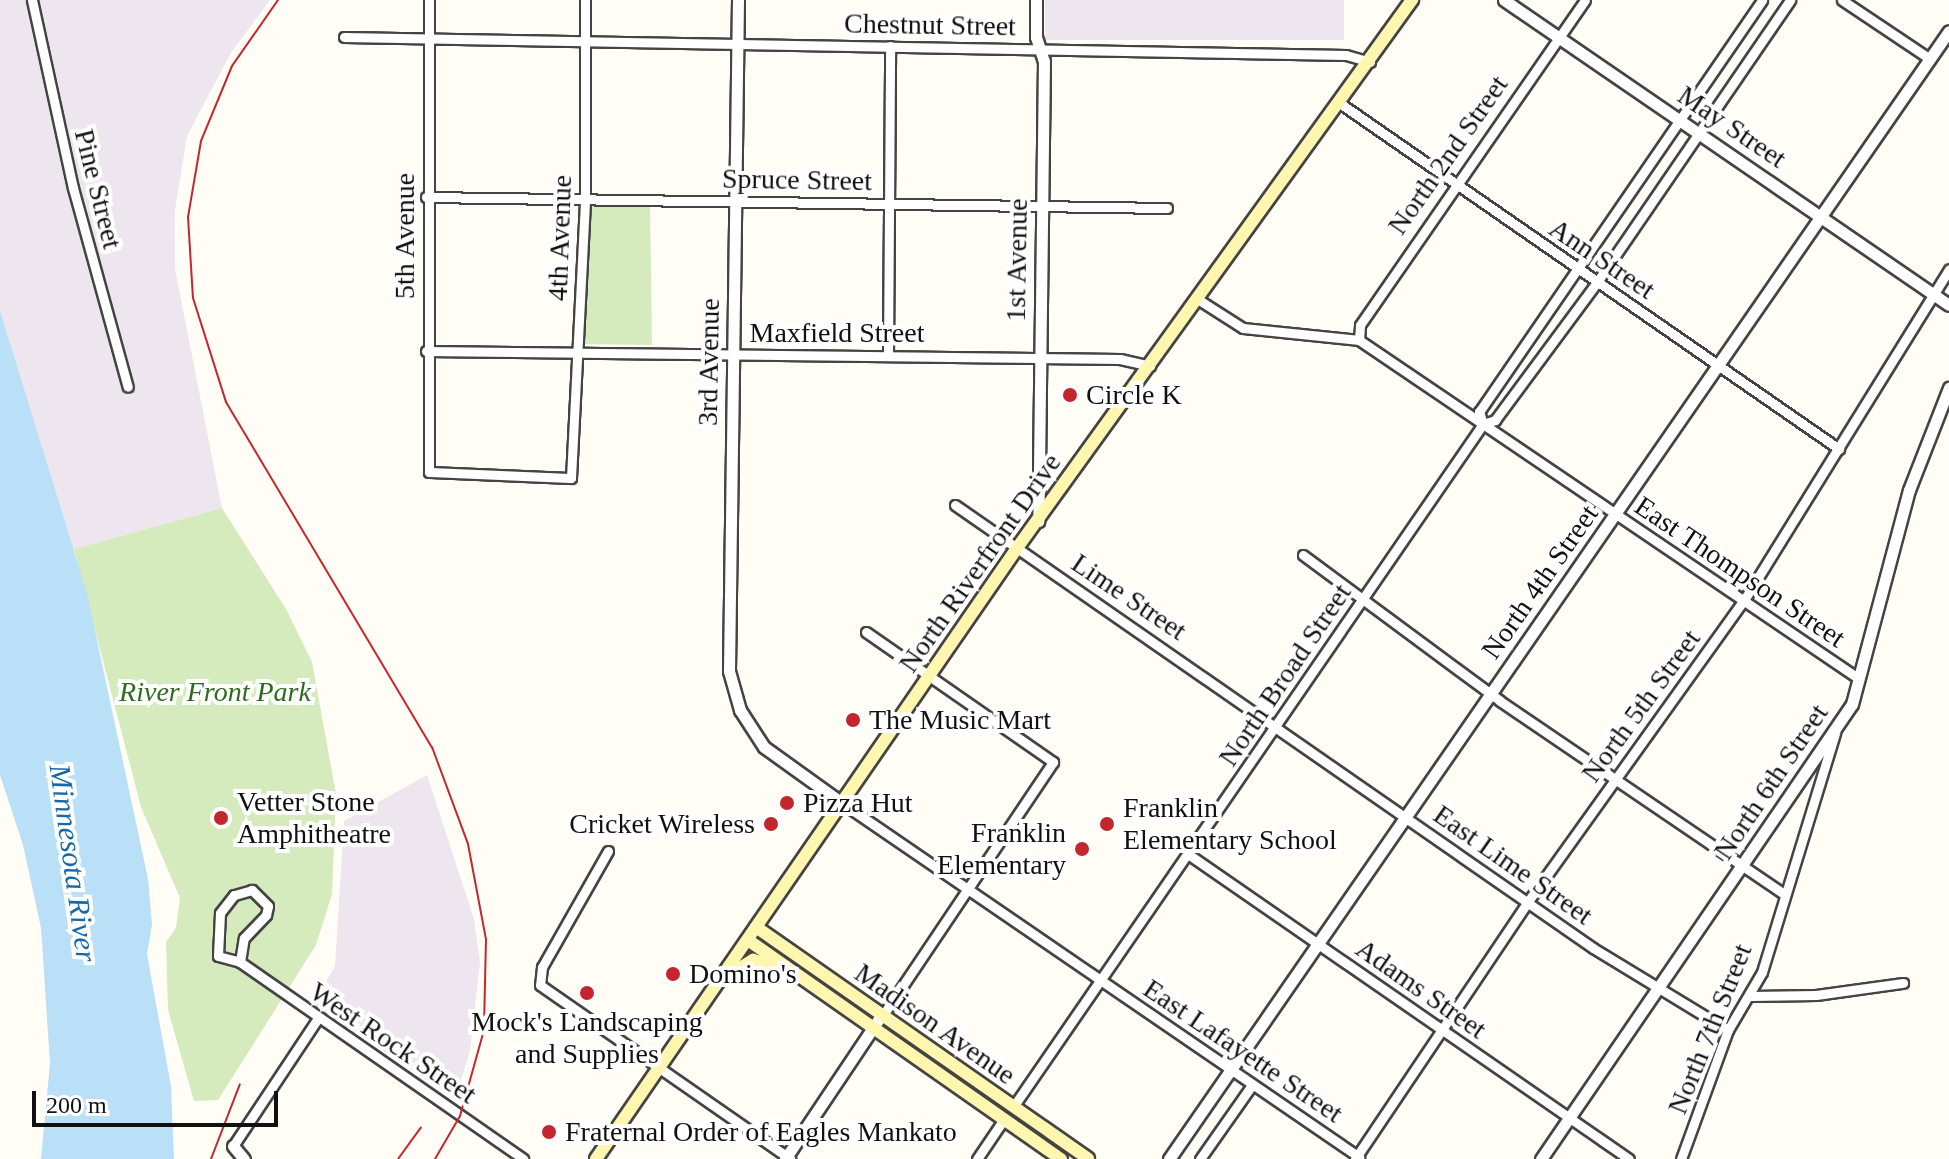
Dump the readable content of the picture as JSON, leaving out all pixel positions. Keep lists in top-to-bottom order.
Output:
{
  "streets": {
    "main road": ["North Riverfront Drive", "Madison Avenue"],
    "street": [
      "Chestnut Street",
      "May Street",
      "North 2nd Street",
      "Spruce Street",
      "Pine Street",
      "5th Avenue",
      "4th Avenue",
      "Ann Street",
      "1st Avenue",
      "Maxfield Street",
      "3rd Avenue",
      "East Thompson Street",
      "North 4th Street",
      "Lime Street",
      "North Broad Street",
      "North 5th Street",
      "North 6th Street",
      "East Lime Street",
      "Adams Street",
      "North 7th Street",
      "West Rock Street",
      "East Lafayette Street"
    ]
  },
  "crossings": [
    ["Chestnut Street", "5th Avenue"],
    ["Chestnut Street", "4th Avenue"],
    ["Chestnut Street", "1st Avenue"],
    ["Chestnut Street", "3rd Avenue"],
    ["Chestnut Street", "North Riverfront Drive"],
    ["May Street", "North 2nd Street"],
    ["May Street", "North 4th Street"],
    ["May Street", "North Broad Street"],
    ["May Street", "North 5th Street"],
    ["North 2nd Street", "Ann Street"],
    ["North 2nd Street", "East Thompson Street"],
    ["Spruce Street", "5th Avenue"],
    ["Spruce Street", "4th Avenue"],
    ["Spruce Street", "1st Avenue"],
    ["Spruce Street", "3rd Avenue"],
    ["5th Avenue", "4th Avenue"],
    ["5th Avenue", "Maxfield Street"],
    ["4th Avenue", "Maxfield Street"],
    ["Ann Street", "North Riverfront Drive"],
    ["Ann Street", "North 4th Street"],
    ["Ann Street", "North Broad Street"],
    ["Ann Street", "North 5th Street"],
    ["1st Avenue", "Maxfield Street"],
    ["1st Avenue", "North Riverfront Drive"],
    ["Maxfield Street", "3rd Avenue"],
    ["Maxfield Street", "North Riverfront Drive"],
    ["3rd Avenue", "North Riverfront Drive"],
    ["3rd Avenue", "East Lafayette Street"],
    ["North Riverfront Drive", "Lime Street"],
    ["North Riverfront Drive", "Madison Avenue"],
    ["North Riverfront Drive", "East Lafayette Street"],
    ["East Thompson Street", "North 4th Street"],
    ["East Thompson Street", "North Broad Street"],
    ["East Thompson Street", "North 5th Street"],
    ["East Thompson Street", "North 6th Street"],
    ["North 4th Street", "East Lime Street"],
    ["North 4th Street", "Adams Street"],
    ["North 4th Street", "East Lafayette Street"],
    ["Lime Street", "North Broad Street"],
    ["Lime Street", "East Lime Street"],
    ["North Broad Street", "East Lime Street"],
    ["North Broad Street", "Adams Street"],
    ["North Broad Street", "Madison Avenue"],
    ["North Broad Street", "East Lafayette Street"],
    ["North 5th Street", "East Lime Street"],
    ["North 5th Street", "Adams Street"],
    ["North 5th Street", "East Lafayette Street"],
    ["North 6th Street", "East Lime Street"],
    ["North 6th Street", "Adams Street"],
    ["North 6th Street", "North 7th Street"],
    ["East Lime Street", "North 7th Street"]
  ],
  "water": ["Minnesota River"],
  "parks": ["River Front Park"],
  "places": [
    "Circle K",
    "The Music Mart",
    "Pizza Hut",
    "Vetter Stone Amphitheatre",
    "Cricket Wireless",
    "Franklin Elementary School",
    "Franklin Elementary",
    "Domino's",
    "Mock's Landscaping and Supplies",
    "Fraternal Order of Eagles Mankato"
  ],
  "scale_bar": "200 m"
}
